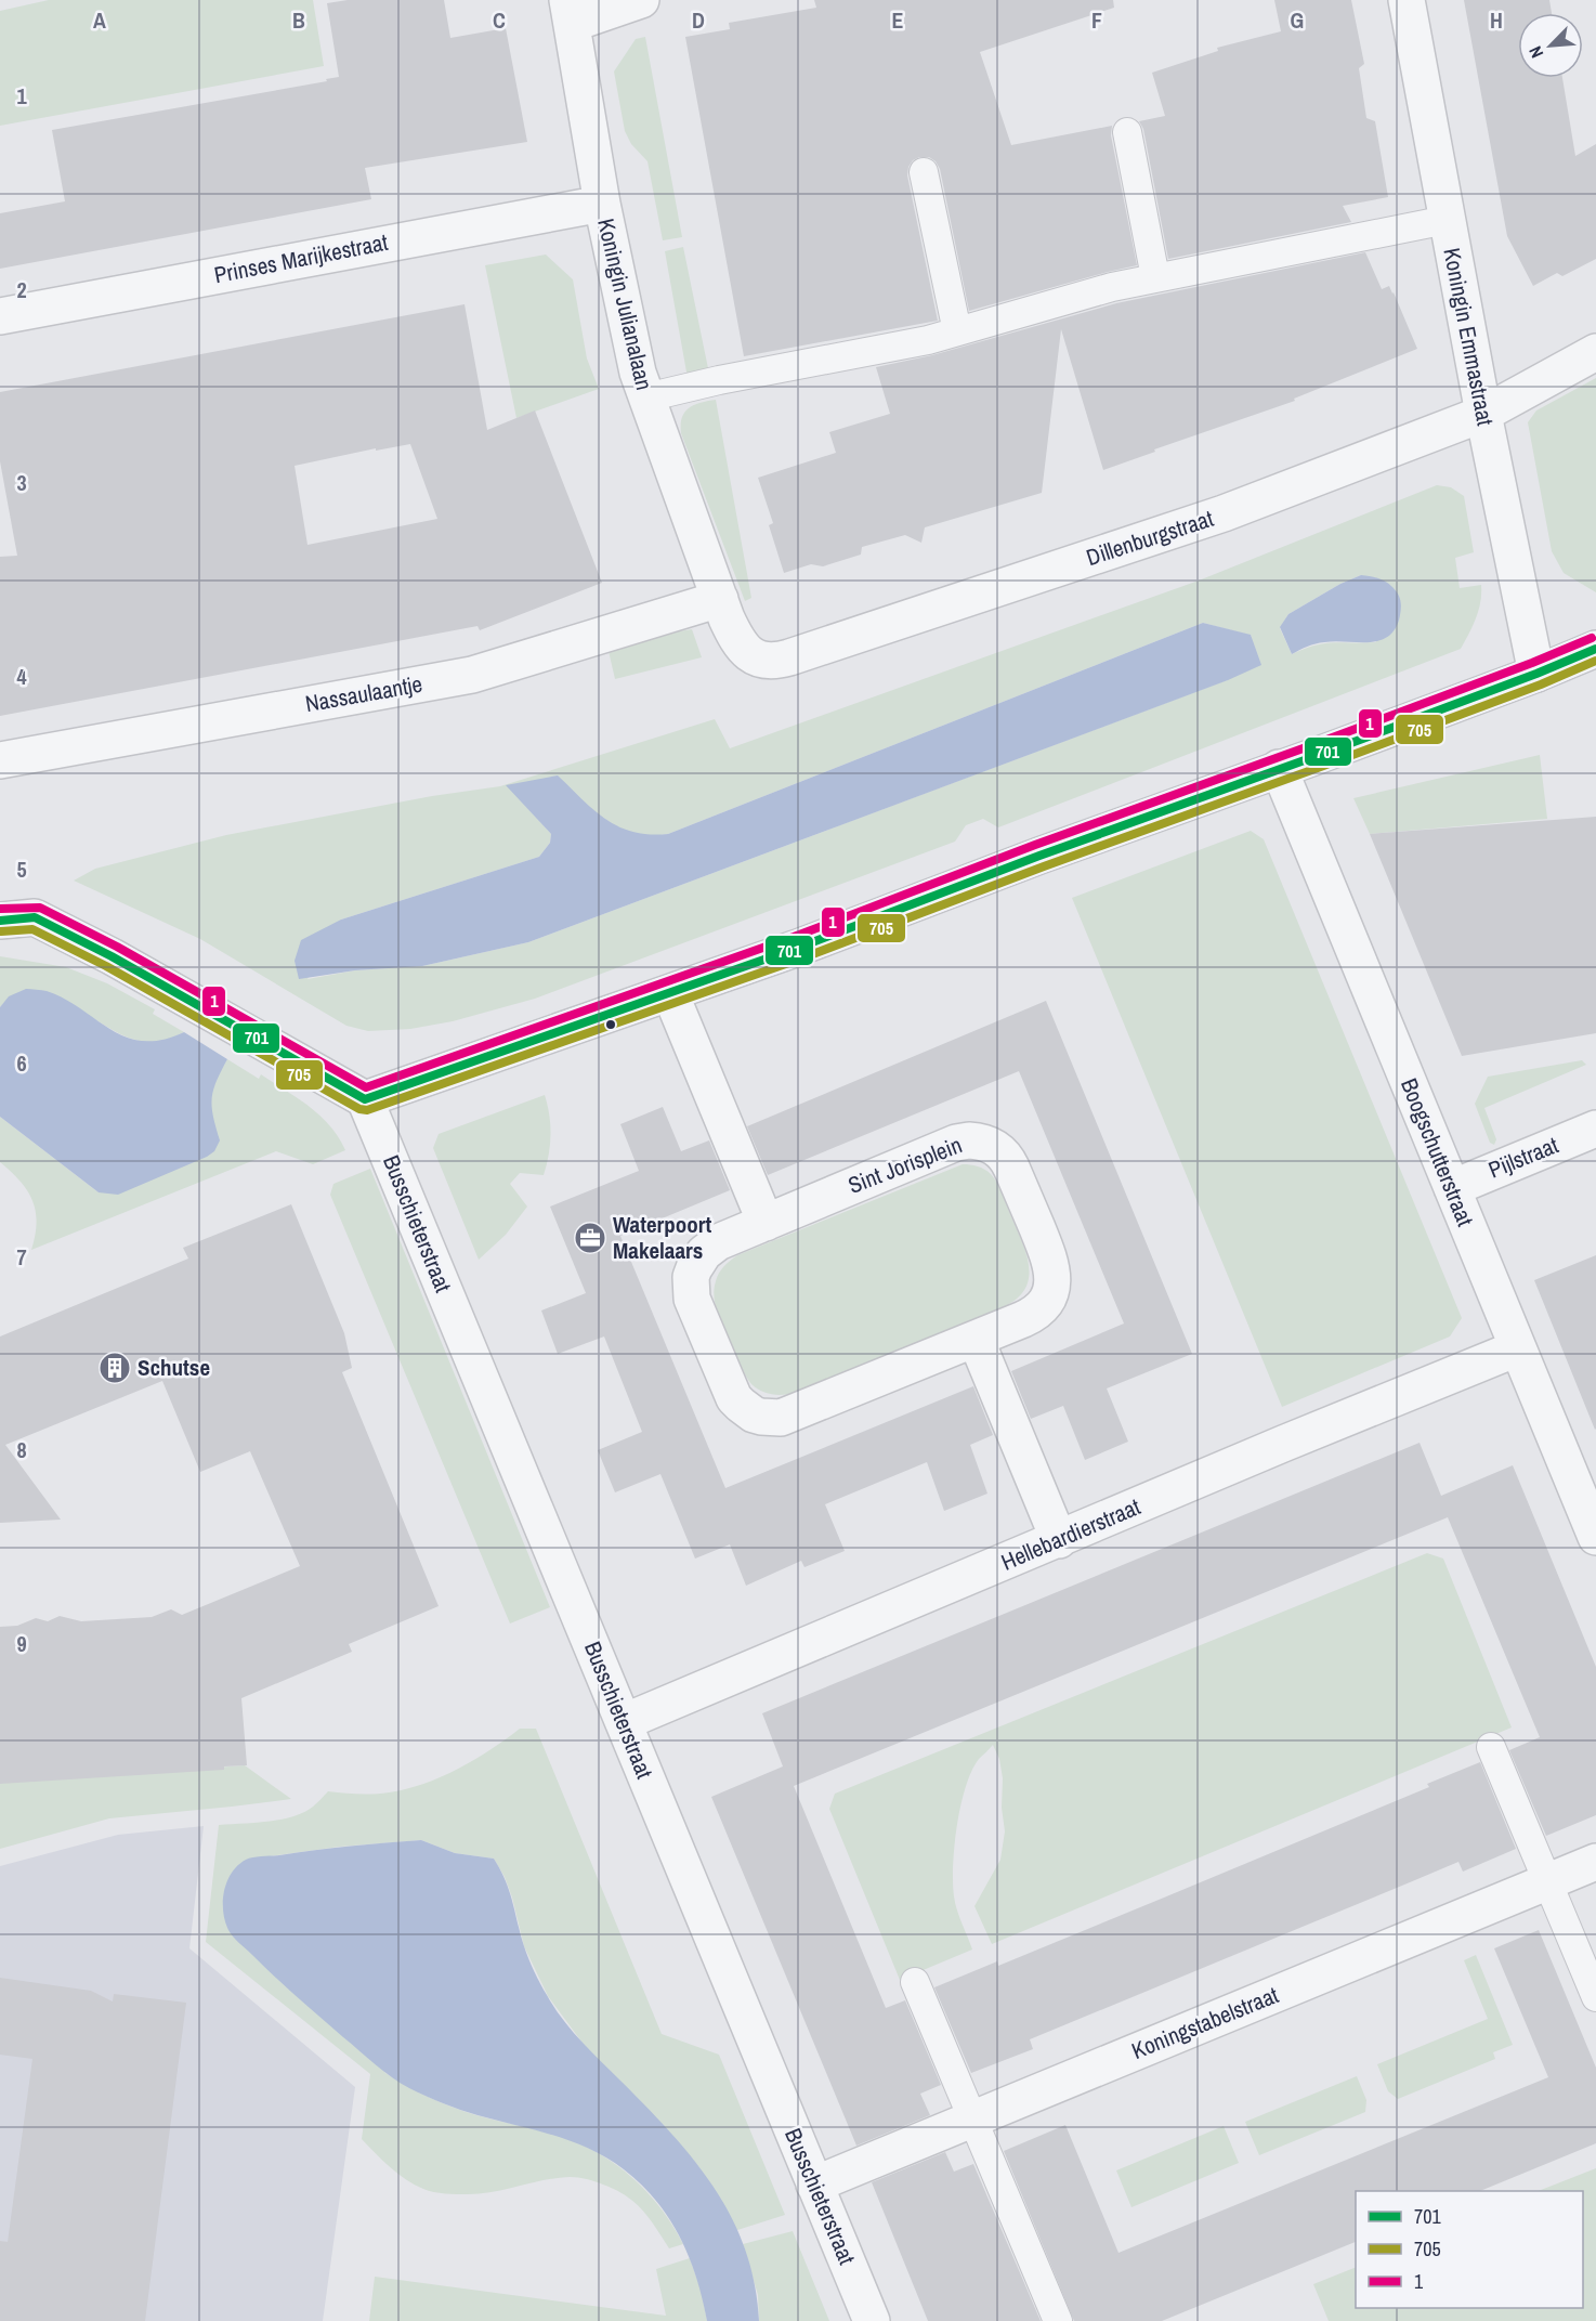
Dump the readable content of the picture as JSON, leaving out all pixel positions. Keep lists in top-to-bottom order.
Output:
{
  "streets": {
    "street": [
      "Prinses Marijkestraat",
      "Koningin Julianalaan",
      "Koningin Emmastraat",
      "Dillenburgstraat",
      "Nassaulaantje",
      "Boogschutterstraat",
      "Pijlstraat",
      "Sint Jorisplein",
      "Busschieterstraat",
      "Hellebardierstraat",
      "Koningstabelstraat"
    ]
  },
  "crossings": [
    ["Prinses Marijkestraat", "Koningin Julianalaan"],
    ["Koningin Julianalaan", "Dillenburgstraat"],
    ["Koningin Julianalaan", "Nassaulaantje"],
    ["Koningin Emmastraat", "Dillenburgstraat"],
    ["Dillenburgstraat", "Nassaulaantje"],
    ["Boogschutterstraat", "Pijlstraat"],
    ["Boogschutterstraat", "Hellebardierstraat"],
    ["Busschieterstraat", "Hellebardierstraat"],
    ["Busschieterstraat", "Koningstabelstraat"]
  ],
  "places": {
    "office": ["Waterpoort Makelaars"],
    "building": ["Schutse"]
  },
  "lines": ["transit line 1", "transit line 701", "transit line 705"],
  "legend": ["701", "705", "1"],
  "north": "bottom left",
  "grid": {
    "columns": [
      "A",
      "B",
      "C",
      "D",
      "E",
      "F",
      "G",
      "H"
    ],
    "rows": [
      "1",
      "2",
      "3",
      "4",
      "5",
      "6",
      "7",
      "8",
      "9"
    ]
  }
}
